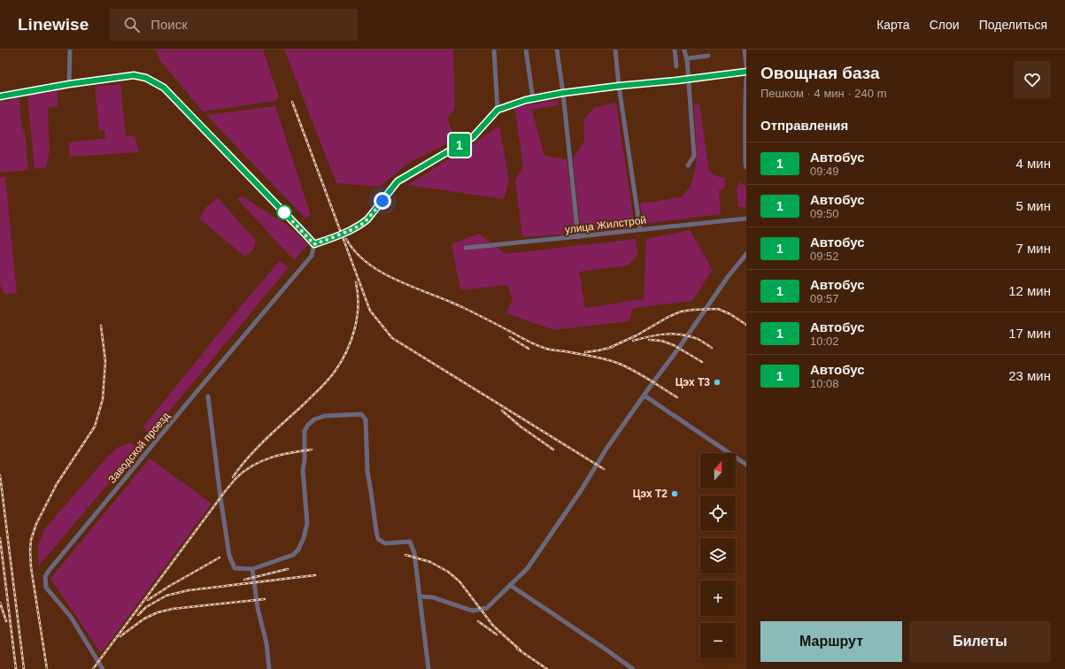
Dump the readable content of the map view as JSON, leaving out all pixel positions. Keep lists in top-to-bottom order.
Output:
{
  "streets": {
    "street": ["улица Жилстрой", "Заводской проезд"]
  },
  "places": ["Цэх Т3", "Цэх Т2"],
  "lines": ["bus line 1"],
  "north": "top",
  "page": {
    "header": "Linewise",
    "search": "Поиск",
    "nav": ["Карта", "Слои", "Поделиться"],
    "on_map": "1",
    "heading": [
      ["Овощная база", "Пешком · 4 мин · 240 m"],
      "Отправления"
    ],
    "list": [
      {
        "mark": "1",
        "name": "Автобус",
        "note": "09:49",
        "value": "4 мин"
      },
      {
        "mark": "1",
        "name": "Автобус",
        "note": "09:50",
        "value": "5 мин"
      },
      {
        "mark": "1",
        "name": "Автобус",
        "note": "09:52",
        "value": "7 мин"
      },
      {
        "mark": "1",
        "name": "Автобус",
        "note": "09:57",
        "value": "12 мин"
      },
      {
        "mark": "1",
        "name": "Автобус",
        "note": "10:02",
        "value": "17 мин"
      },
      {
        "mark": "1",
        "name": "Автобус",
        "note": "10:08",
        "value": "23 мин"
      }
    ],
    "map_buttons": ["+", "−"],
    "buttons": ["Маршрут", "Билеты"]
  }
}
